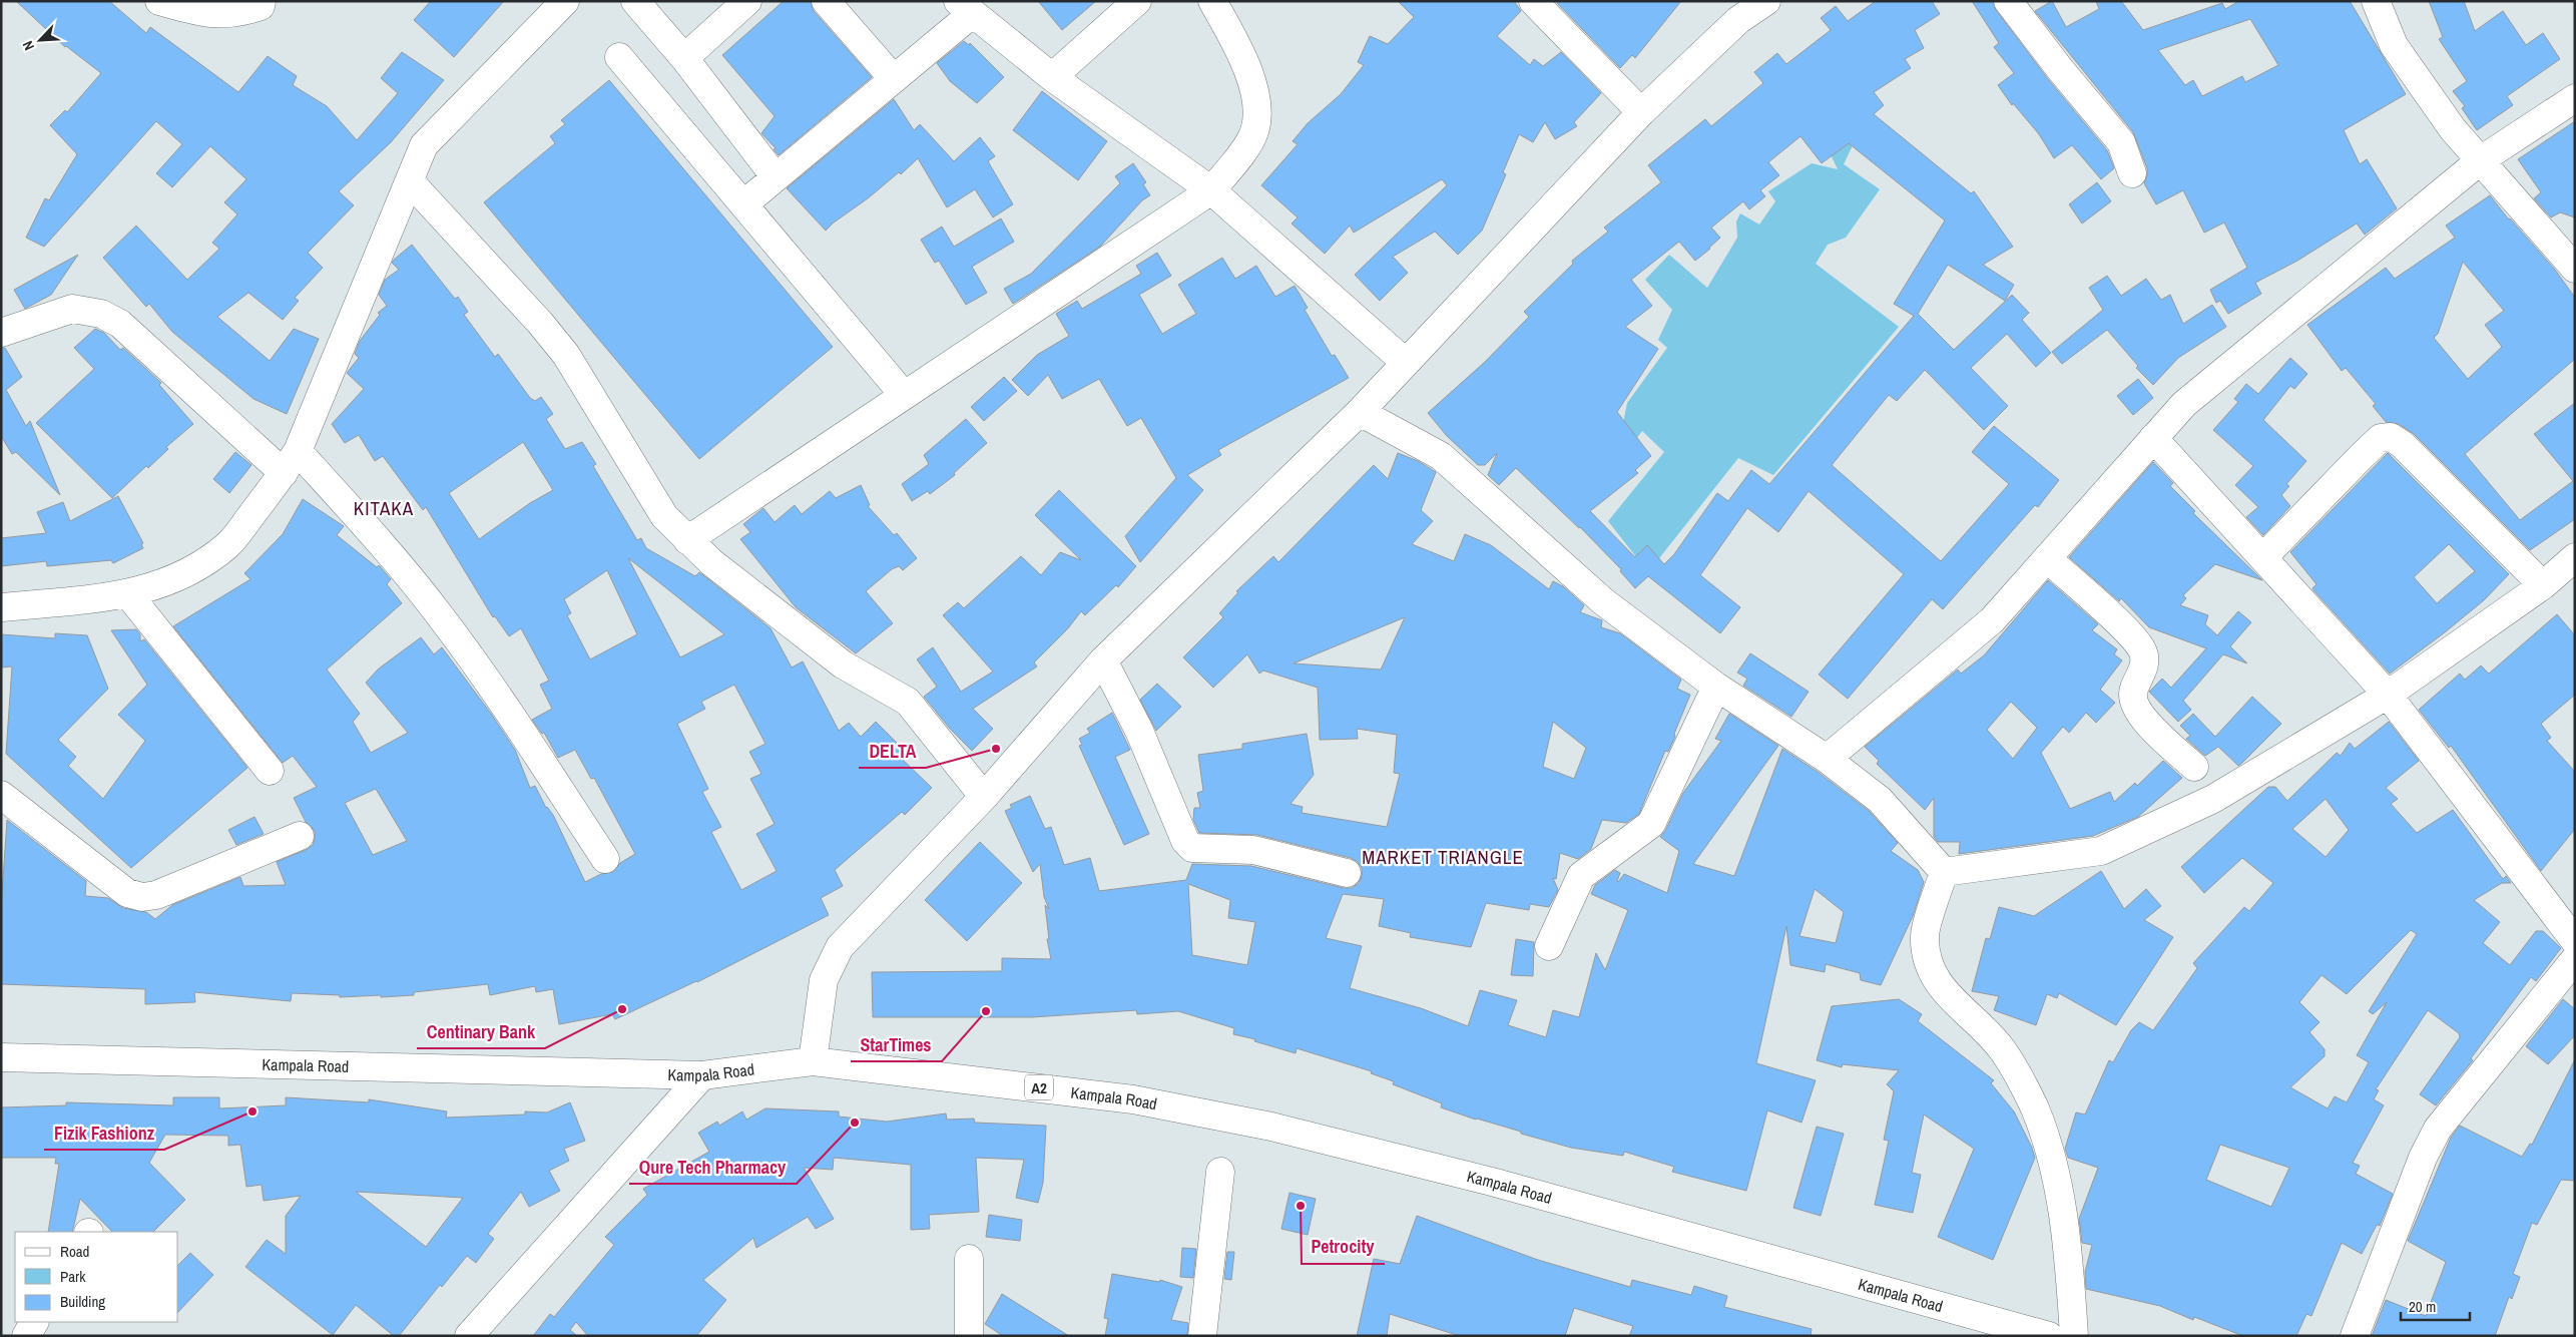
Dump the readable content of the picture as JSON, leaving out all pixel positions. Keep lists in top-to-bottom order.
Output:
{
  "streets": {
    "street": ["Kampala Road", "A2"]
  },
  "districts": ["KITAKA", "MARKET TRIANGLE"],
  "places": [
    "DELTA",
    "Centinary Bank",
    "StarTimes",
    "Fizik Fashionz",
    "Qure Tech Pharmacy",
    "Petrocity"
  ],
  "legend": ["Road", "Park", "Building"],
  "scale_bar": "20 m",
  "north": "bottom left"
}
